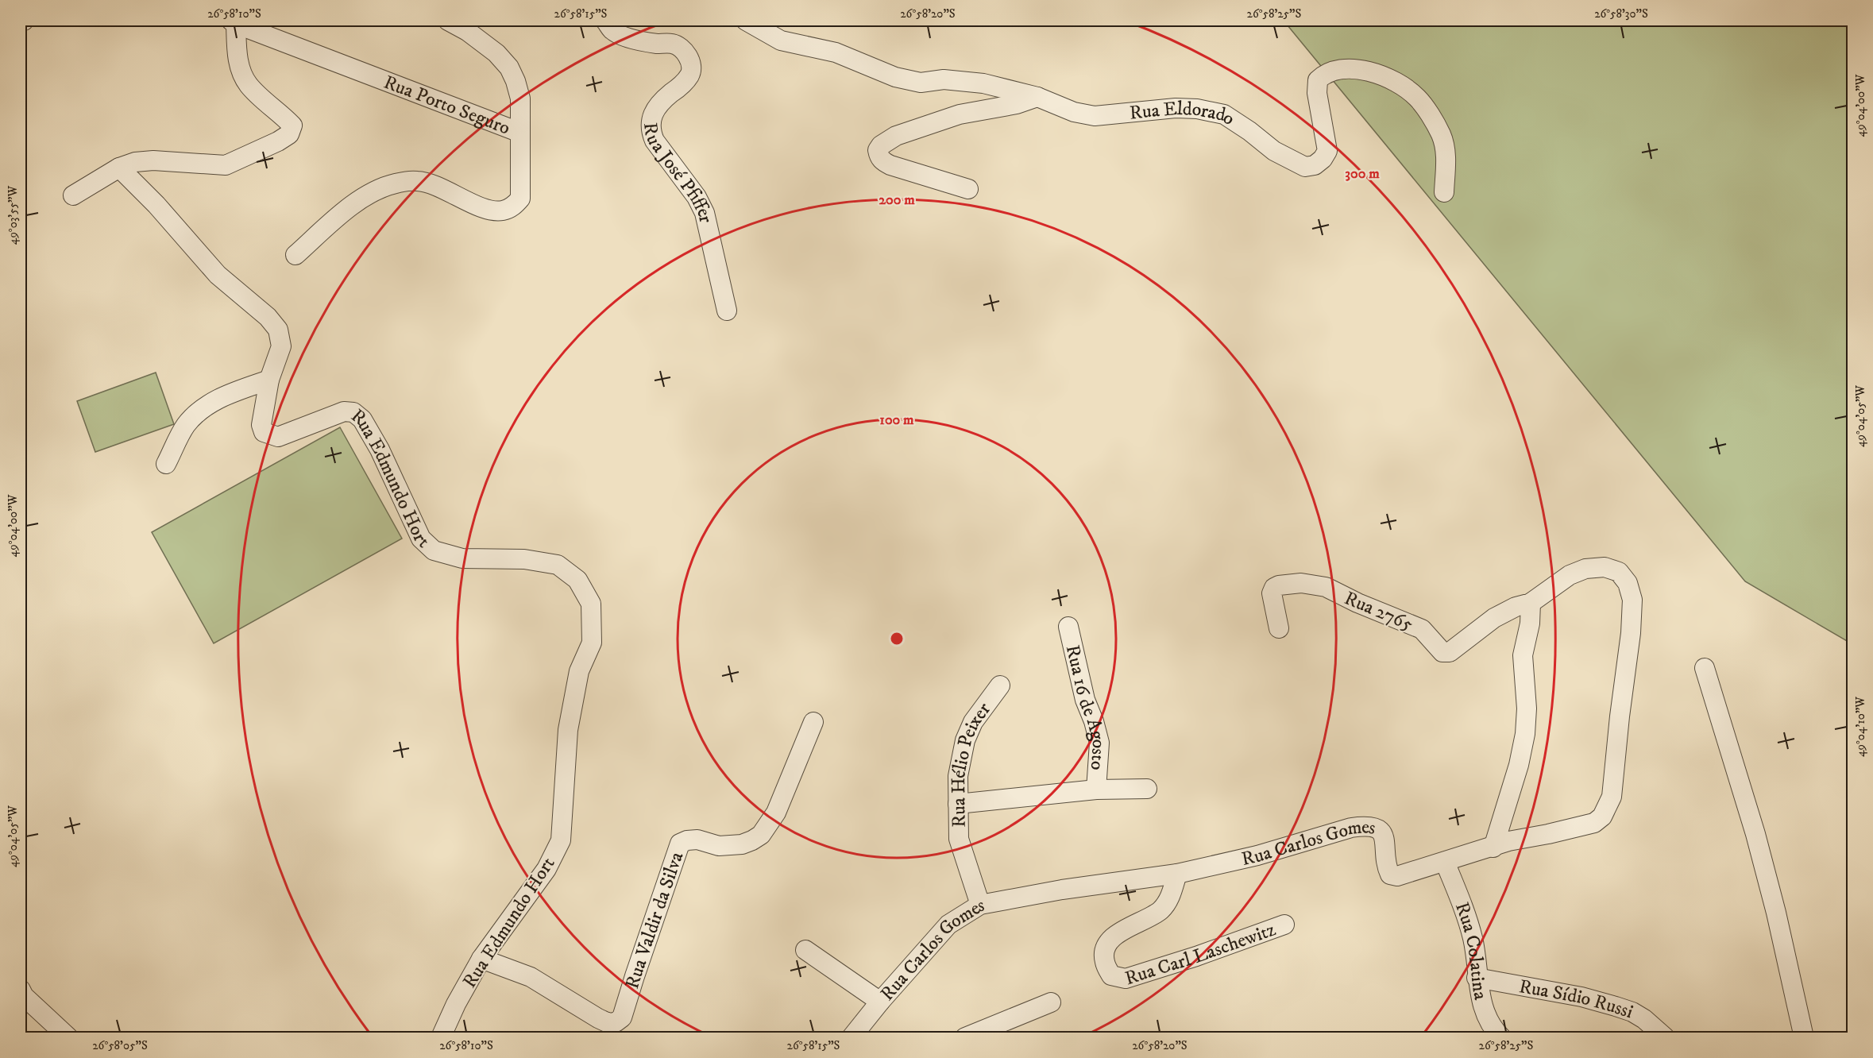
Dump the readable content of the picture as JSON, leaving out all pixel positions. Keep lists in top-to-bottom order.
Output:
{
  "streets": {
    "street": [
      "Rua Porto Seguro",
      "Rua Eldorado",
      "Rua José Pfiffer",
      "Rua Edmundo Hort",
      "Rua 2765",
      "Rua 16 de Agosto",
      "Rua Hélio Peixer",
      "Rua Carlos Gomes",
      "Rua Valdir da Silva",
      "Rua Carl Laschewitz",
      "Rua Colatina",
      "Rua Sídio Russi"
    ]
  },
  "crossings": [
    ["Rua Edmundo Hort", "Rua Valdir da Silva"],
    ["Rua 2765", "Rua Carlos Gomes"],
    ["Rua Hélio Peixer", "Rua Carlos Gomes"],
    ["Rua Carlos Gomes", "Rua Carl Laschewitz"],
    ["Rua Carlos Gomes", "Rua Colatina"],
    ["Rua Colatina", "Rua Sídio Russi"]
  ],
  "coordinates": [
    "26°58'10\"S",
    "26°58'15\"S",
    "26°58'20\"S",
    "26°58'25\"S",
    "26°58'30\"S",
    "49°04'00\"W",
    "49°03'55\"W",
    "49°04'05\"W",
    "49°04'10\"W",
    "26°58'05\"S"
  ],
  "rings": ["300 m", "200 m", "100 m"]
}
